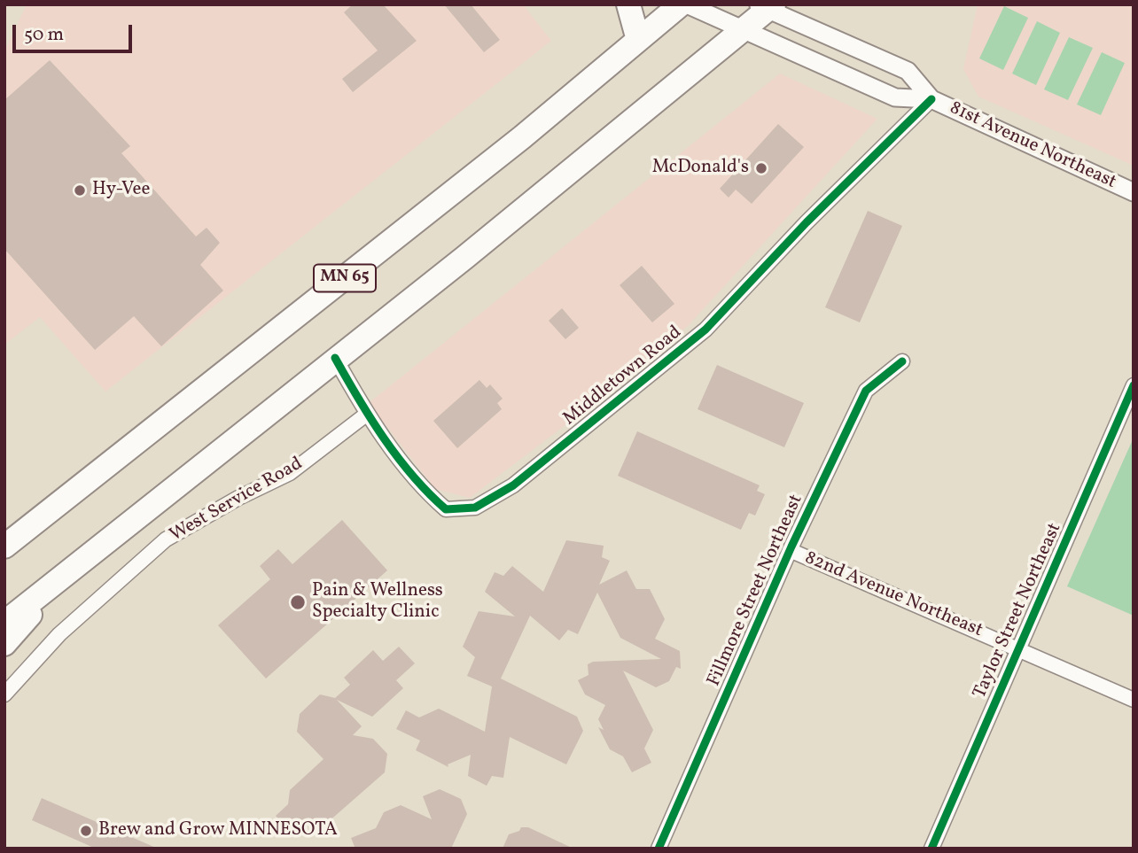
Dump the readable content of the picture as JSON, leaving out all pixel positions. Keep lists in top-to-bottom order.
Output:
{
  "streets": {
    "highway": ["MN 65"],
    "street": [
      "81st Avenue Northeast",
      "Middletown Road",
      "West Service Road",
      "Fillmore Street Northeast",
      "82nd Avenue Northeast",
      "Taylor Street Northeast"
    ]
  },
  "crossings": [
    ["81st Avenue Northeast", "MN 65"],
    ["81st Avenue Northeast", "Middletown Road"],
    ["MN 65", "Middletown Road"],
    ["Middletown Road", "West Service Road"],
    ["Fillmore Street Northeast", "82nd Avenue Northeast"],
    ["82nd Avenue Northeast", "Taylor Street Northeast"]
  ],
  "places": [
    "McDonald's",
    "Hy-Vee",
    "Pain & Wellness Specialty Clinic",
    "Brew and Grow MINNESOTA"
  ],
  "scale_bar": "50 m"
}
